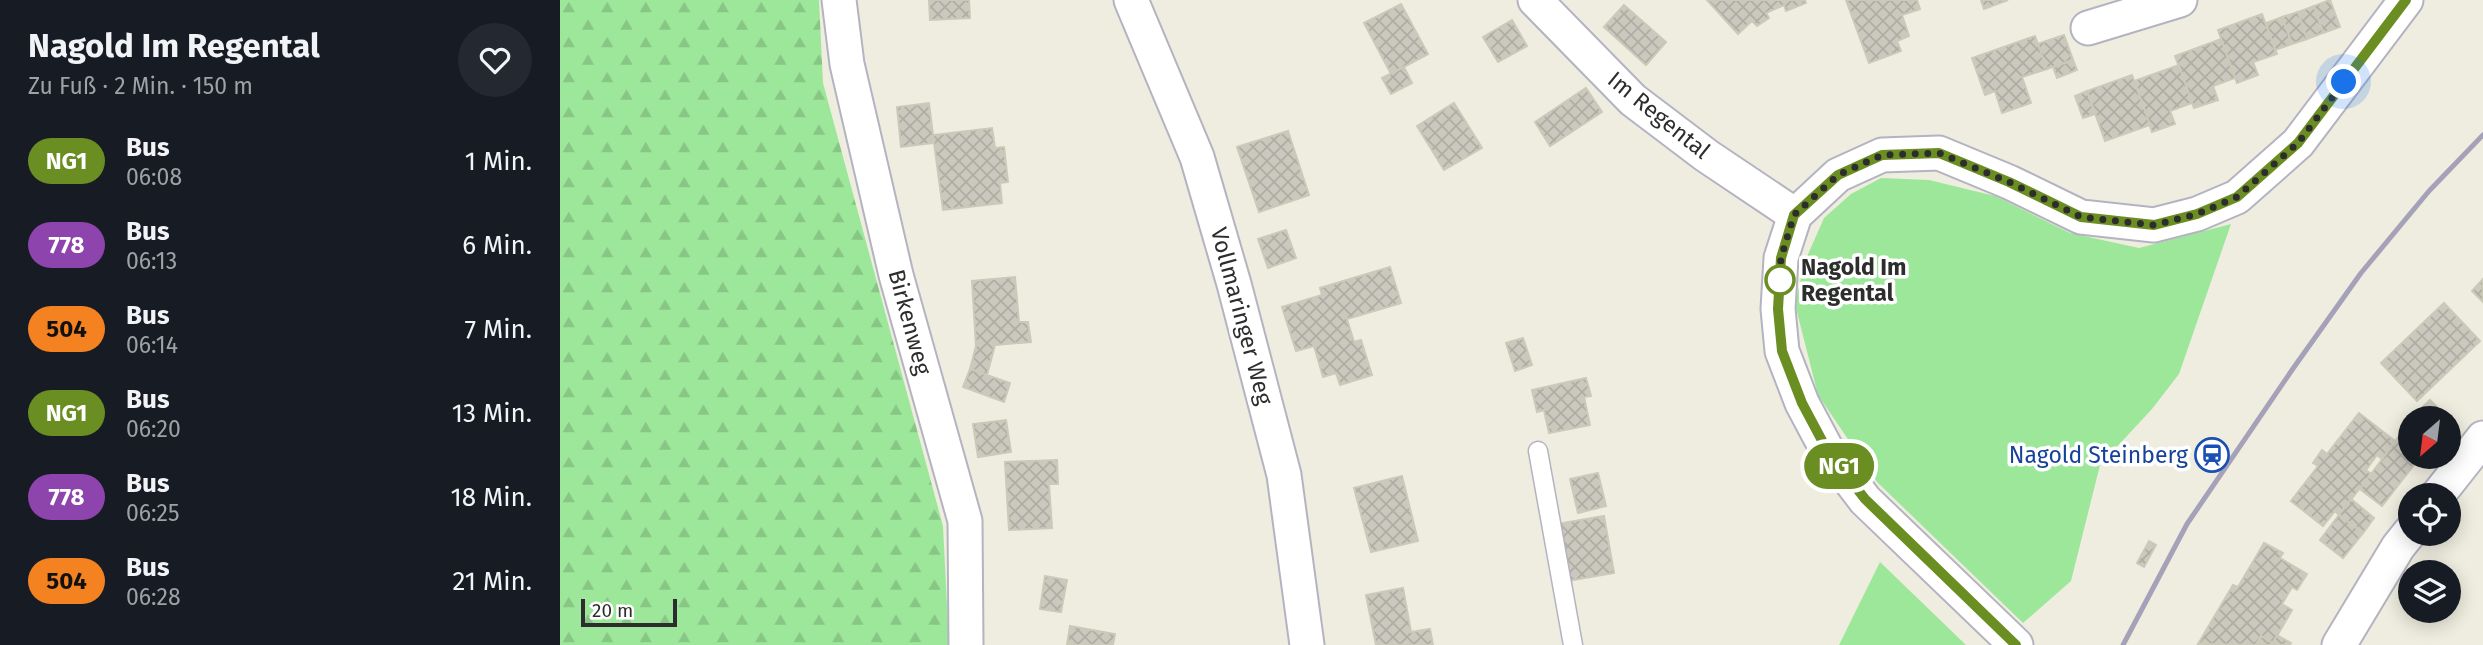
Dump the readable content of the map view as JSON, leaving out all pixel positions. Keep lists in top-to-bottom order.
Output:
{
  "streets": {
    "street": ["Im Regental", "Vollmaringer Weg", "Birkenweg"]
  },
  "places": {
    "other": ["Nagold Im Regental"],
    "station": ["Nagold Steinberg"]
  },
  "lines": ["bus line NG1"],
  "scale_bar": "20 m",
  "north": "bottom left",
  "page": {
    "heading": ["Nagold Im Regental", "Zu Fuß · 2 Min. · 150 m"],
    "on_map": "NG1",
    "list": [
      {
        "mark": "NG1",
        "name": "Bus",
        "note": "06:08",
        "value": "1 Min."
      },
      {
        "mark": "778",
        "name": "Bus",
        "note": "06:13",
        "value": "6 Min."
      },
      {
        "mark": "504",
        "name": "Bus",
        "note": "06:14",
        "value": "7 Min."
      },
      {
        "mark": "NG1",
        "name": "Bus",
        "note": "06:20",
        "value": "13 Min."
      },
      {
        "mark": "778",
        "name": "Bus",
        "note": "06:25",
        "value": "18 Min."
      },
      {
        "mark": "504",
        "name": "Bus",
        "note": "06:28",
        "value": "21 Min."
      }
    ],
    "scale": "20 m"
  }
}
